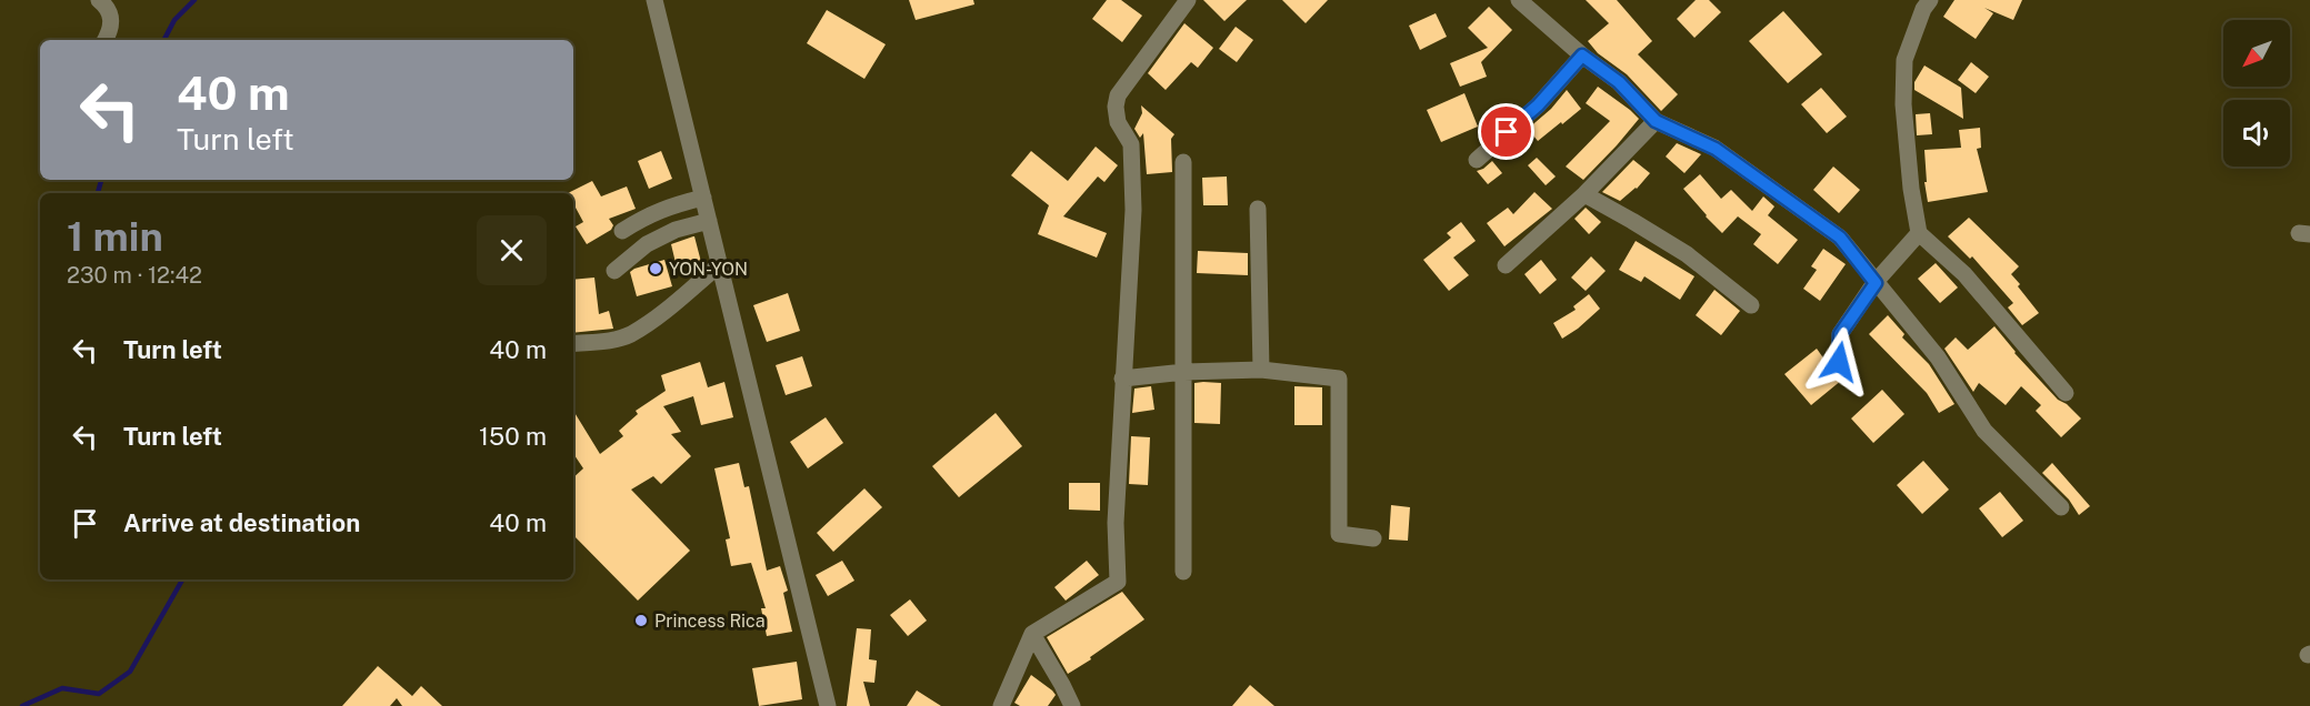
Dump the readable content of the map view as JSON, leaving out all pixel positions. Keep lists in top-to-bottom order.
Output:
{
  "places": ["YON-YON", "Princess Rica"],
  "north": "bottom left",
  "page": {
    "turn": ["40 m", "Turn left"],
    "heading": ["1 min", "230 m · 12:42"],
    "list": [
      {
        "name": "Turn left",
        "value": "40 m"
      },
      {
        "name": "Turn left",
        "value": "150 m"
      },
      {
        "name": "Arrive at destination",
        "value": "40 m"
      }
    ]
  }
}
